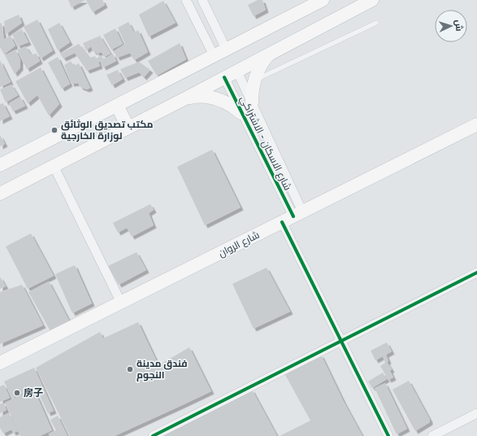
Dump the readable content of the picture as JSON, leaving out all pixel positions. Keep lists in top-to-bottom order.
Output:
{
  "streets": {
    "main road": ["شارع الروان"],
    "street": ["شارع الاسكان - الاشتراكي"]
  },
  "crossings": [
    ["شارع الاسكان - الاشتراكي", "شارع الروان"]
  ],
  "places": ["مكتب تصديق الوثائق لوزارة الخارجية", "فندق مدينة النجوم", "房子"],
  "north": "right"
}
